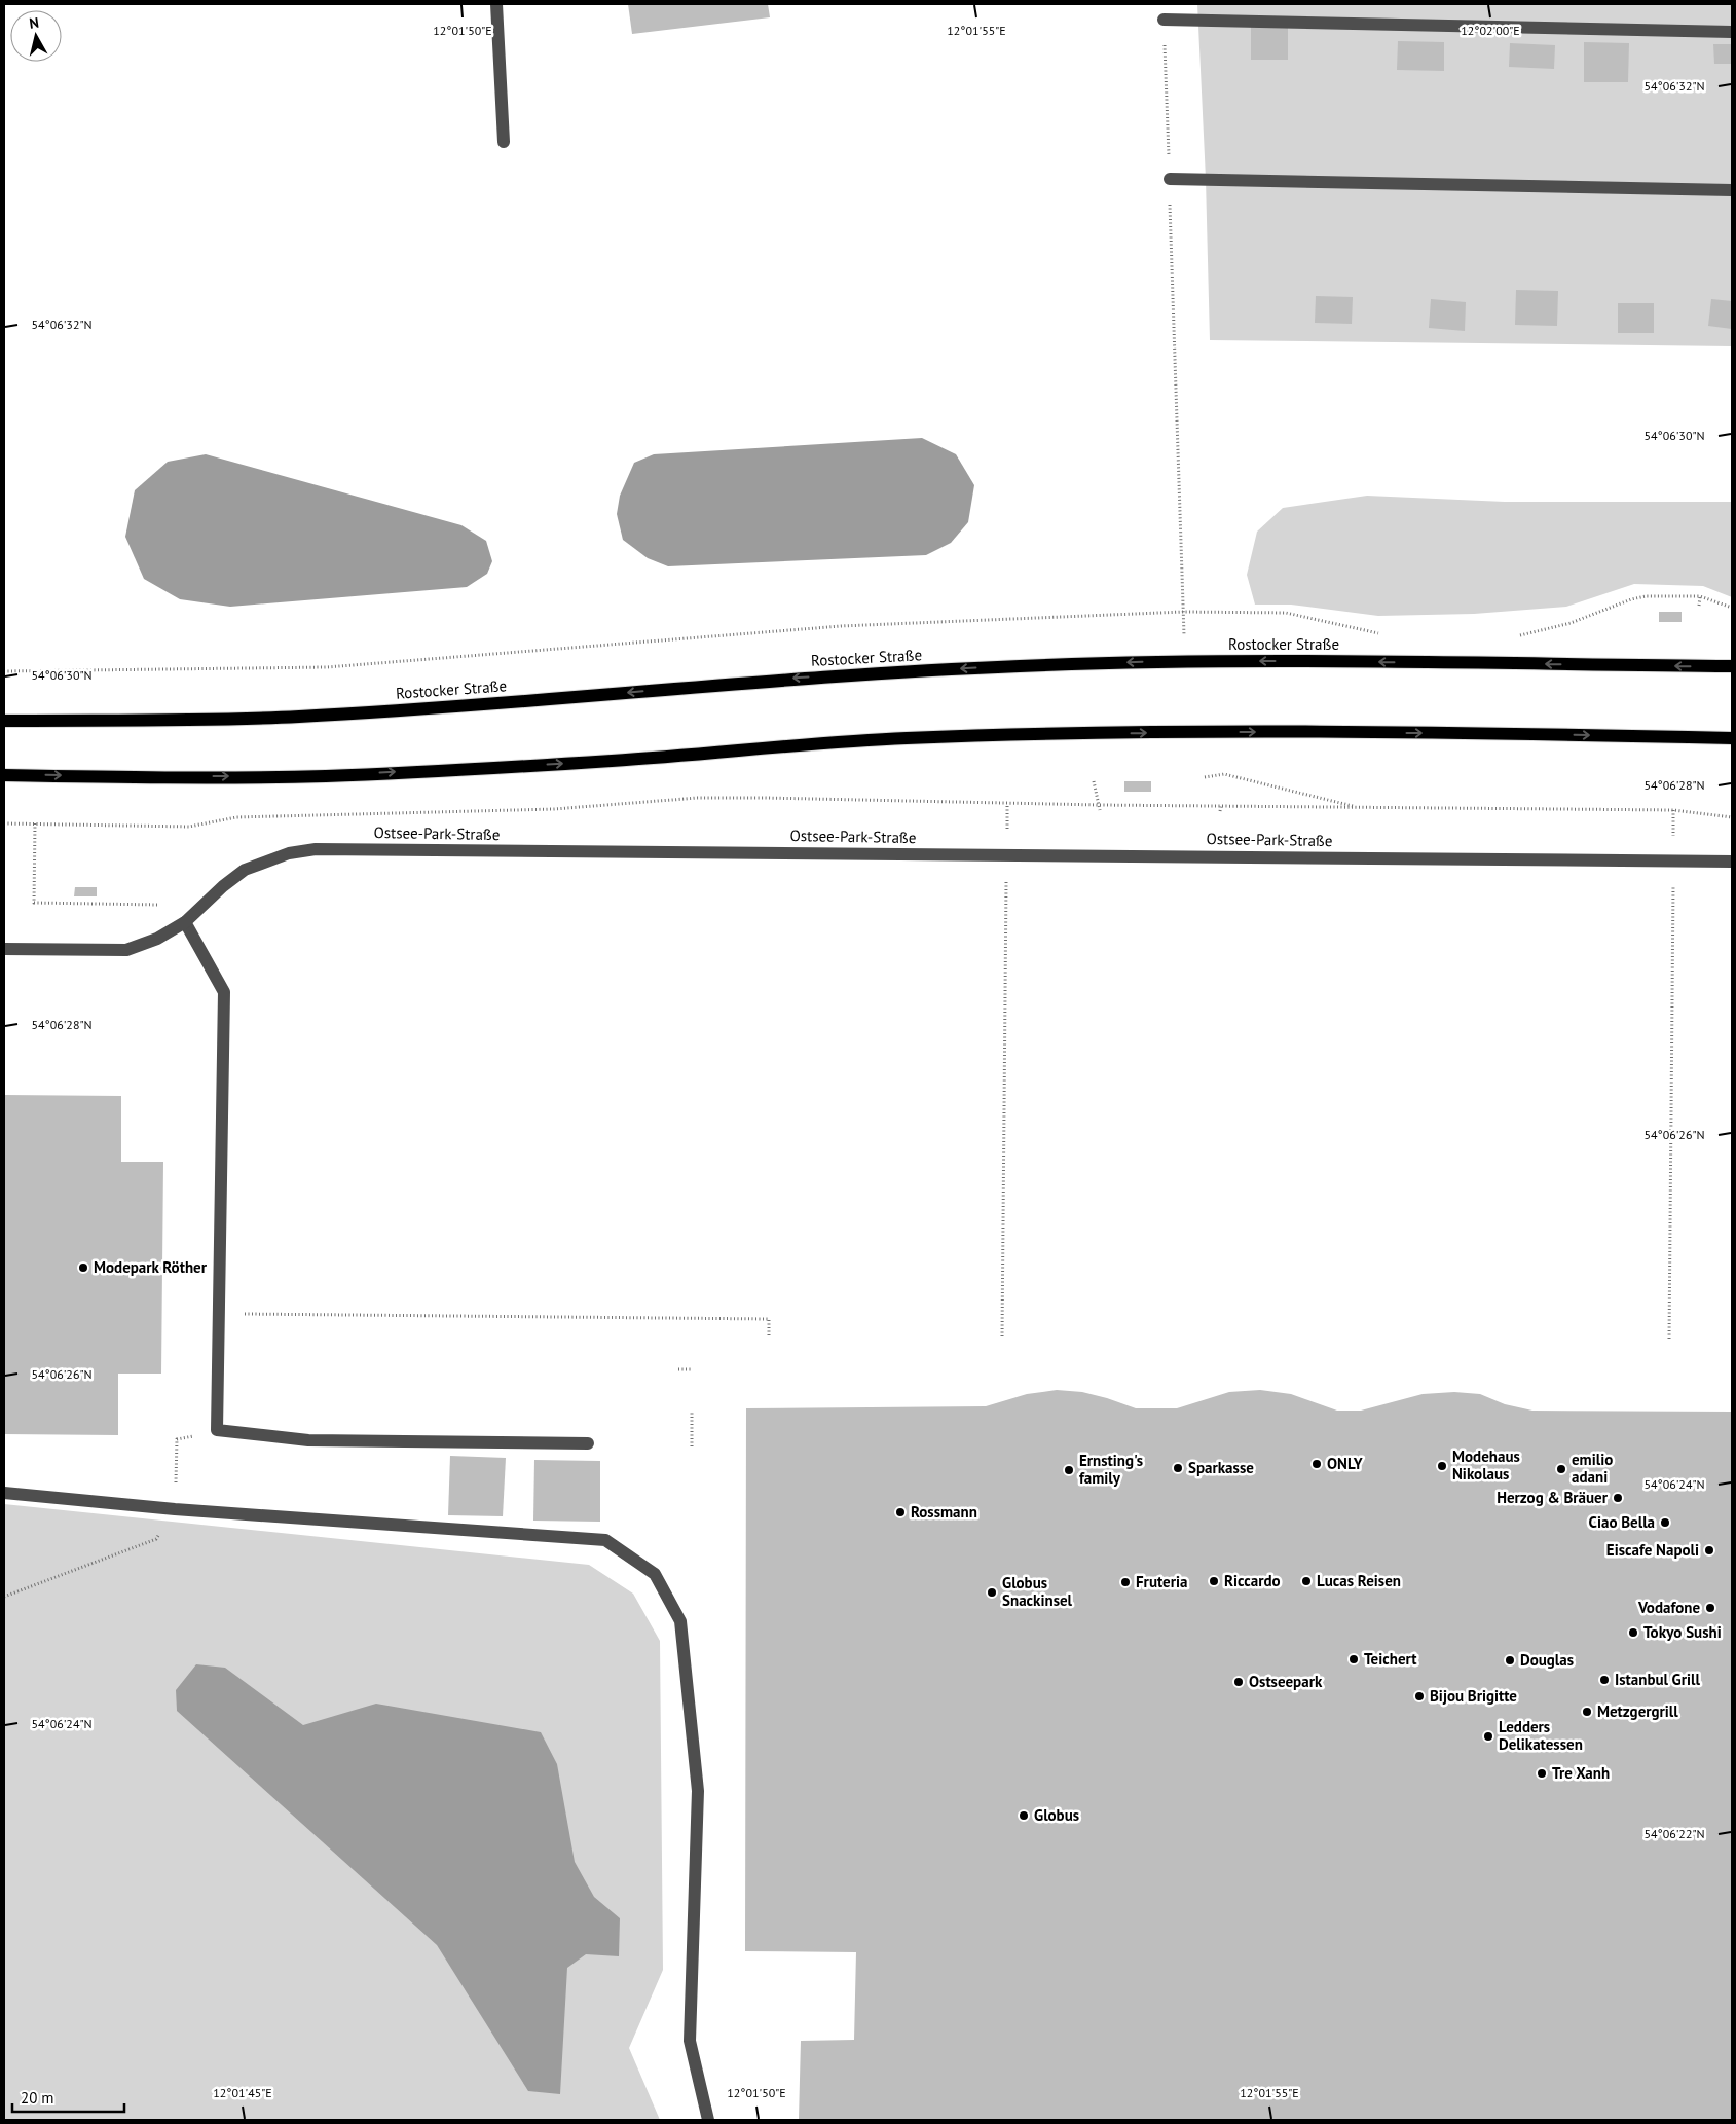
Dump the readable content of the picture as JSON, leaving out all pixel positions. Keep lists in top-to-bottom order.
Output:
{
  "streets": {
    "main road": ["Rostocker Straße"],
    "street": ["Ostsee-Park-Straße"]
  },
  "places": [
    "Modepark Röther",
    "ONLY",
    "Modehaus Nikolaus",
    "Sparkasse",
    "emilio adani",
    "Ernsting's family",
    "Herzog & Bräuer",
    "Rossmann",
    "Ciao Bella",
    "Eiscafe Napoli",
    "Riccardo",
    "Lucas Reisen",
    "Fruteria",
    "Globus Snackinsel",
    "Vodafone",
    "Tokyo Sushi",
    "Teichert",
    "Douglas",
    "Istanbul Grill",
    "Ostseepark",
    "Bijou Brigitte",
    "Metzgergrill",
    "Ledders Delikatessen",
    "Tre Xanh",
    "Globus"
  ],
  "scale_bar": "20 m",
  "north": "top",
  "coordinates": [
    "12°01'50\"E",
    "12°01'55\"E",
    "12°02'00\"E",
    "54°06'32\"N",
    "54°06'30\"N",
    "54°06'28\"N",
    "54°06'26\"N",
    "54°06'24\"N",
    "54°06'22\"N",
    "12°01'45\"E"
  ]
}
